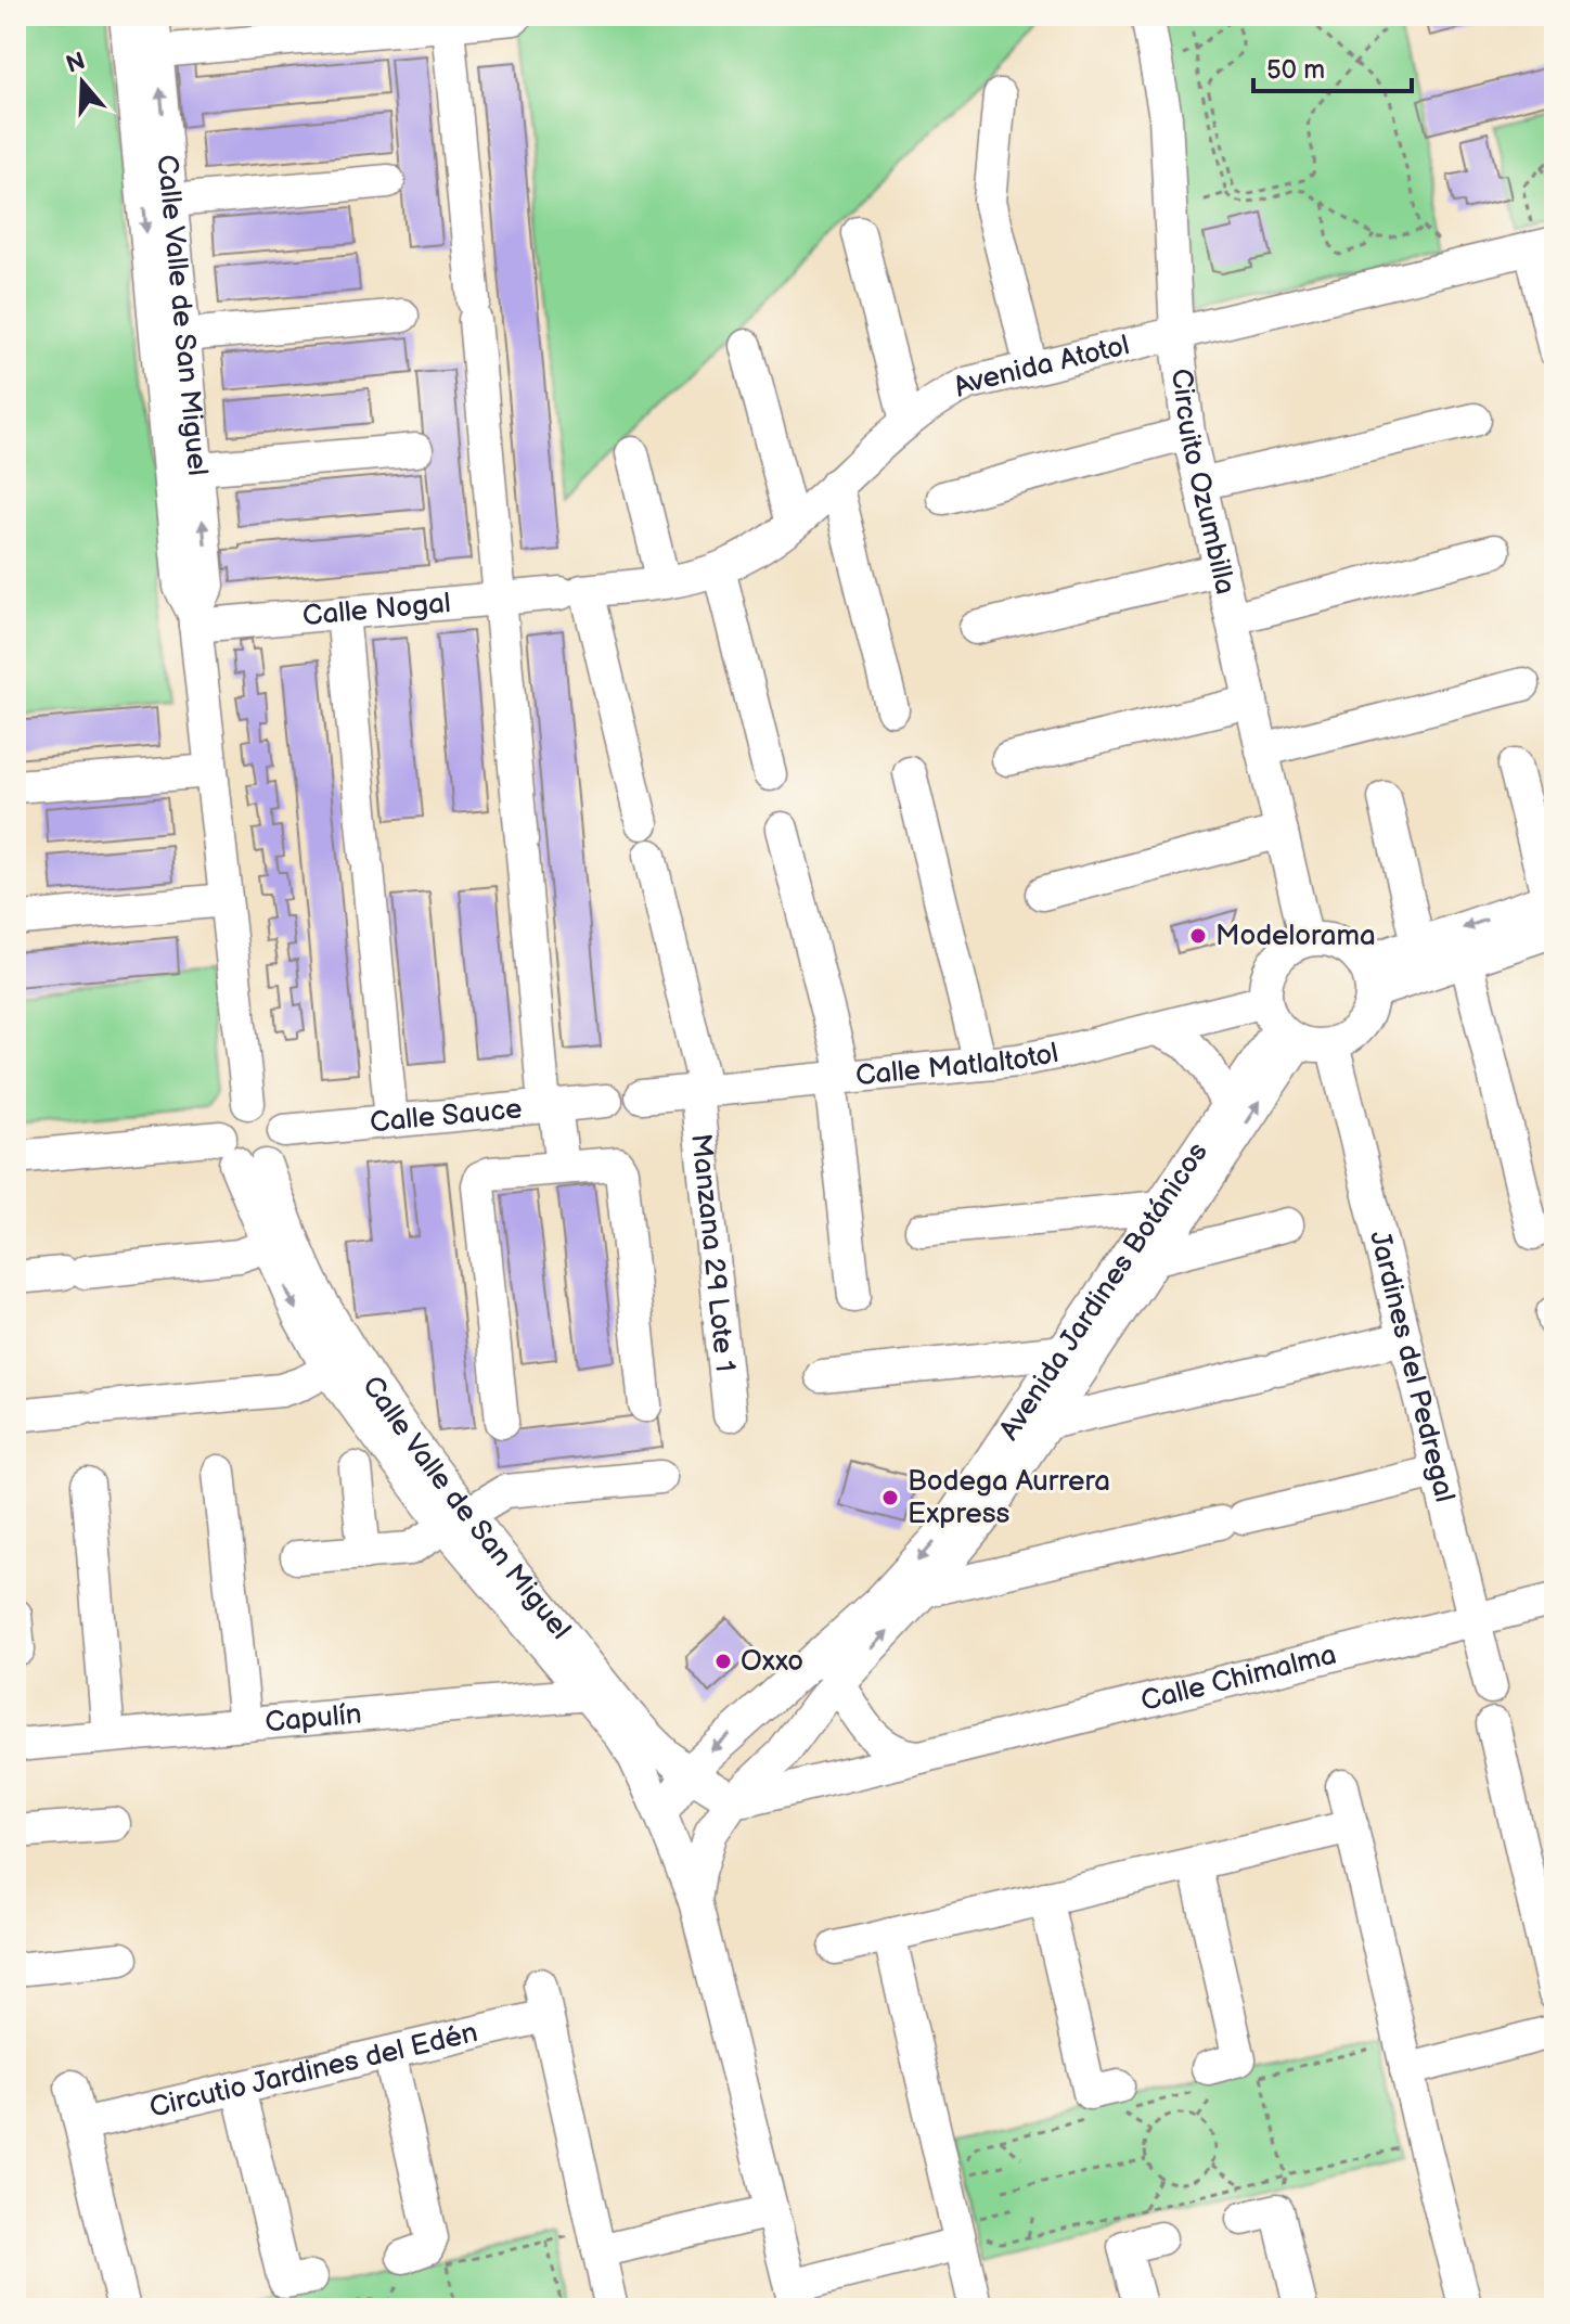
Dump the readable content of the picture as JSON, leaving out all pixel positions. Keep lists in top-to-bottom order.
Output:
{
  "streets": {
    "street": [
      "Calle Valle de San Miguel",
      "Avenida Atotol",
      "Circuito Ozumbilla",
      "Calle Nogal",
      "Calle Matlaltotol",
      "Calle Sauce",
      "Manzana 29 Lote 1",
      "Avenida Jardines Botánicos",
      "Jardines del Pedregal",
      "Calle Chimalma",
      "Capulín",
      "Circutio Jardines del Edén"
    ]
  },
  "crossings": [
    ["Calle Valle de San Miguel", "Calle Nogal"],
    ["Calle Valle de San Miguel", "Calle Sauce"],
    ["Calle Valle de San Miguel", "Avenida Jardines Botánicos"],
    ["Calle Valle de San Miguel", "Calle Chimalma"],
    ["Calle Valle de San Miguel", "Capulín"],
    ["Avenida Atotol", "Circuito Ozumbilla"],
    ["Avenida Atotol", "Calle Nogal"],
    ["Circuito Ozumbilla", "Calle Matlaltotol"],
    ["Circuito Ozumbilla", "Avenida Jardines Botánicos"],
    ["Circuito Ozumbilla", "Jardines del Pedregal"],
    ["Calle Matlaltotol", "Manzana 29 Lote 1"],
    ["Calle Matlaltotol", "Avenida Jardines Botánicos"],
    ["Calle Matlaltotol", "Jardines del Pedregal"],
    ["Avenida Jardines Botánicos", "Jardines del Pedregal"],
    ["Avenida Jardines Botánicos", "Calle Chimalma"],
    ["Jardines del Pedregal", "Calle Chimalma"]
  ],
  "places": ["Modelorama", "Bodega Aurrera Express", "Oxxo"],
  "scale_bar": "50 m",
  "north": "top"
}
